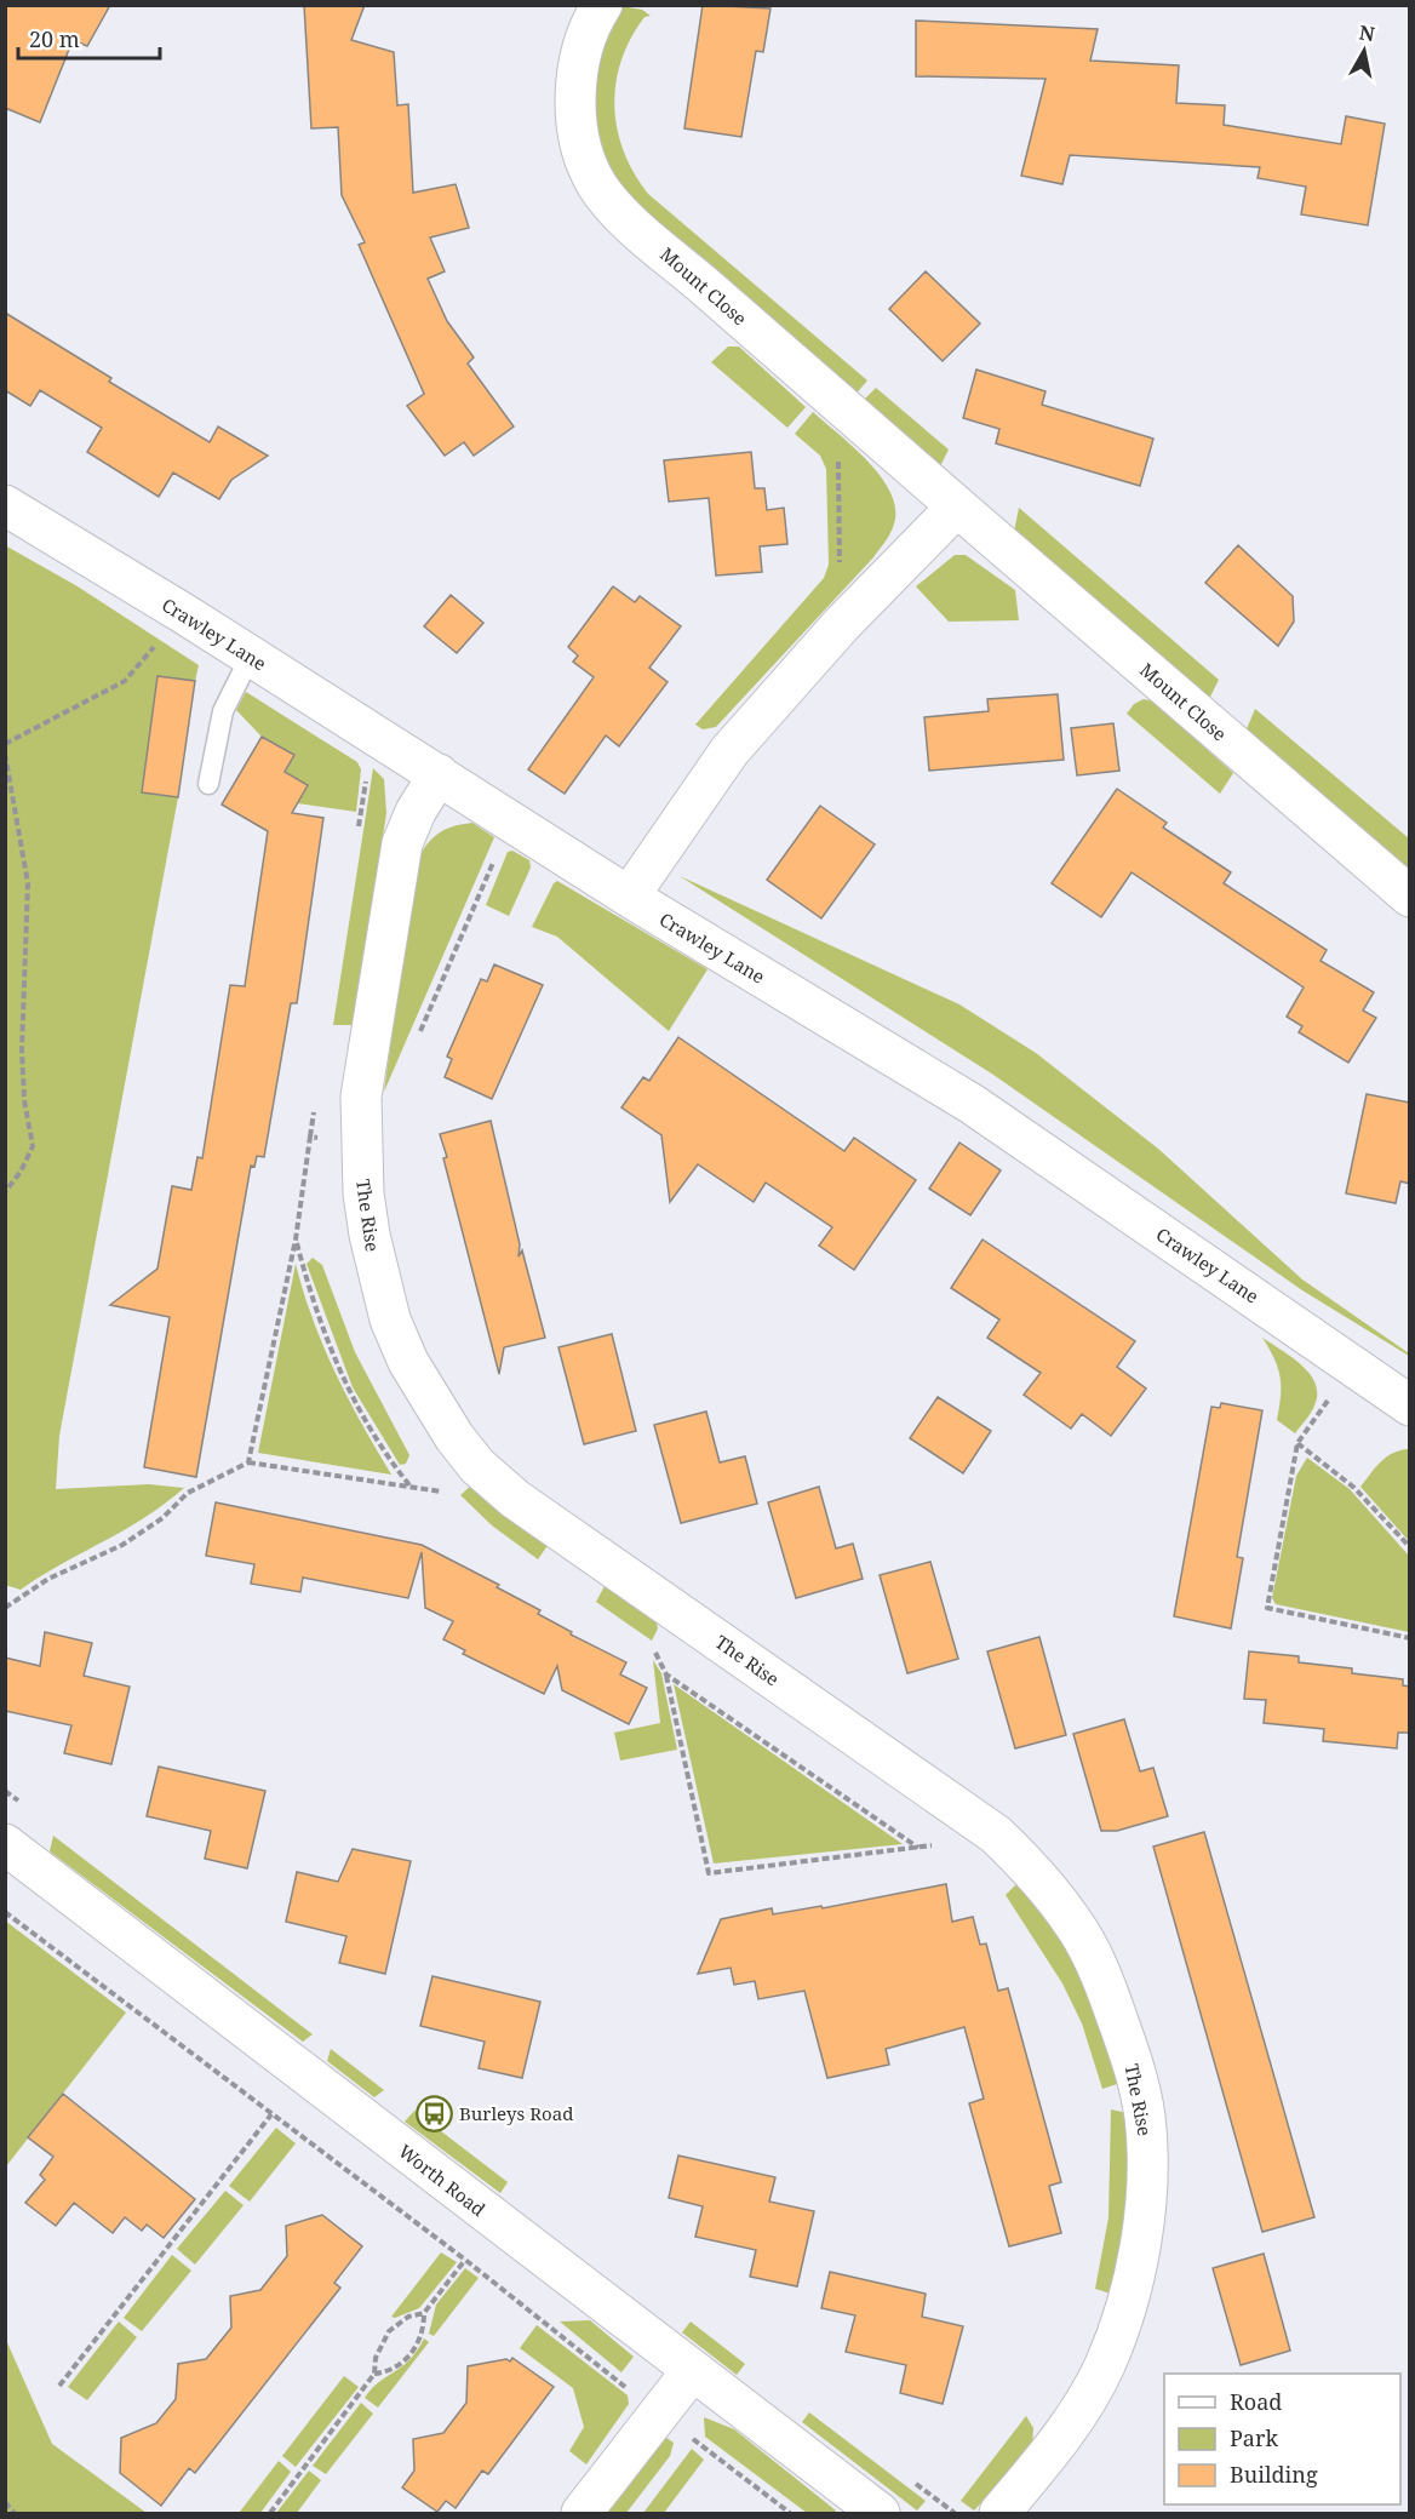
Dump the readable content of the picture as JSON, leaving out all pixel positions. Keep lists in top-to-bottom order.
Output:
{
  "streets": {
    "street": [
      "Mount Close",
      "Crawley Lane",
      "The Rise",
      "Worth Road"
    ]
  },
  "crossings": [
    ["Crawley Lane", "The Rise"]
  ],
  "places": {
    "bus stop": ["Burleys Road"]
  },
  "legend": ["Road", "Park", "Building"],
  "scale_bar": "20 m",
  "north": "top"
}
